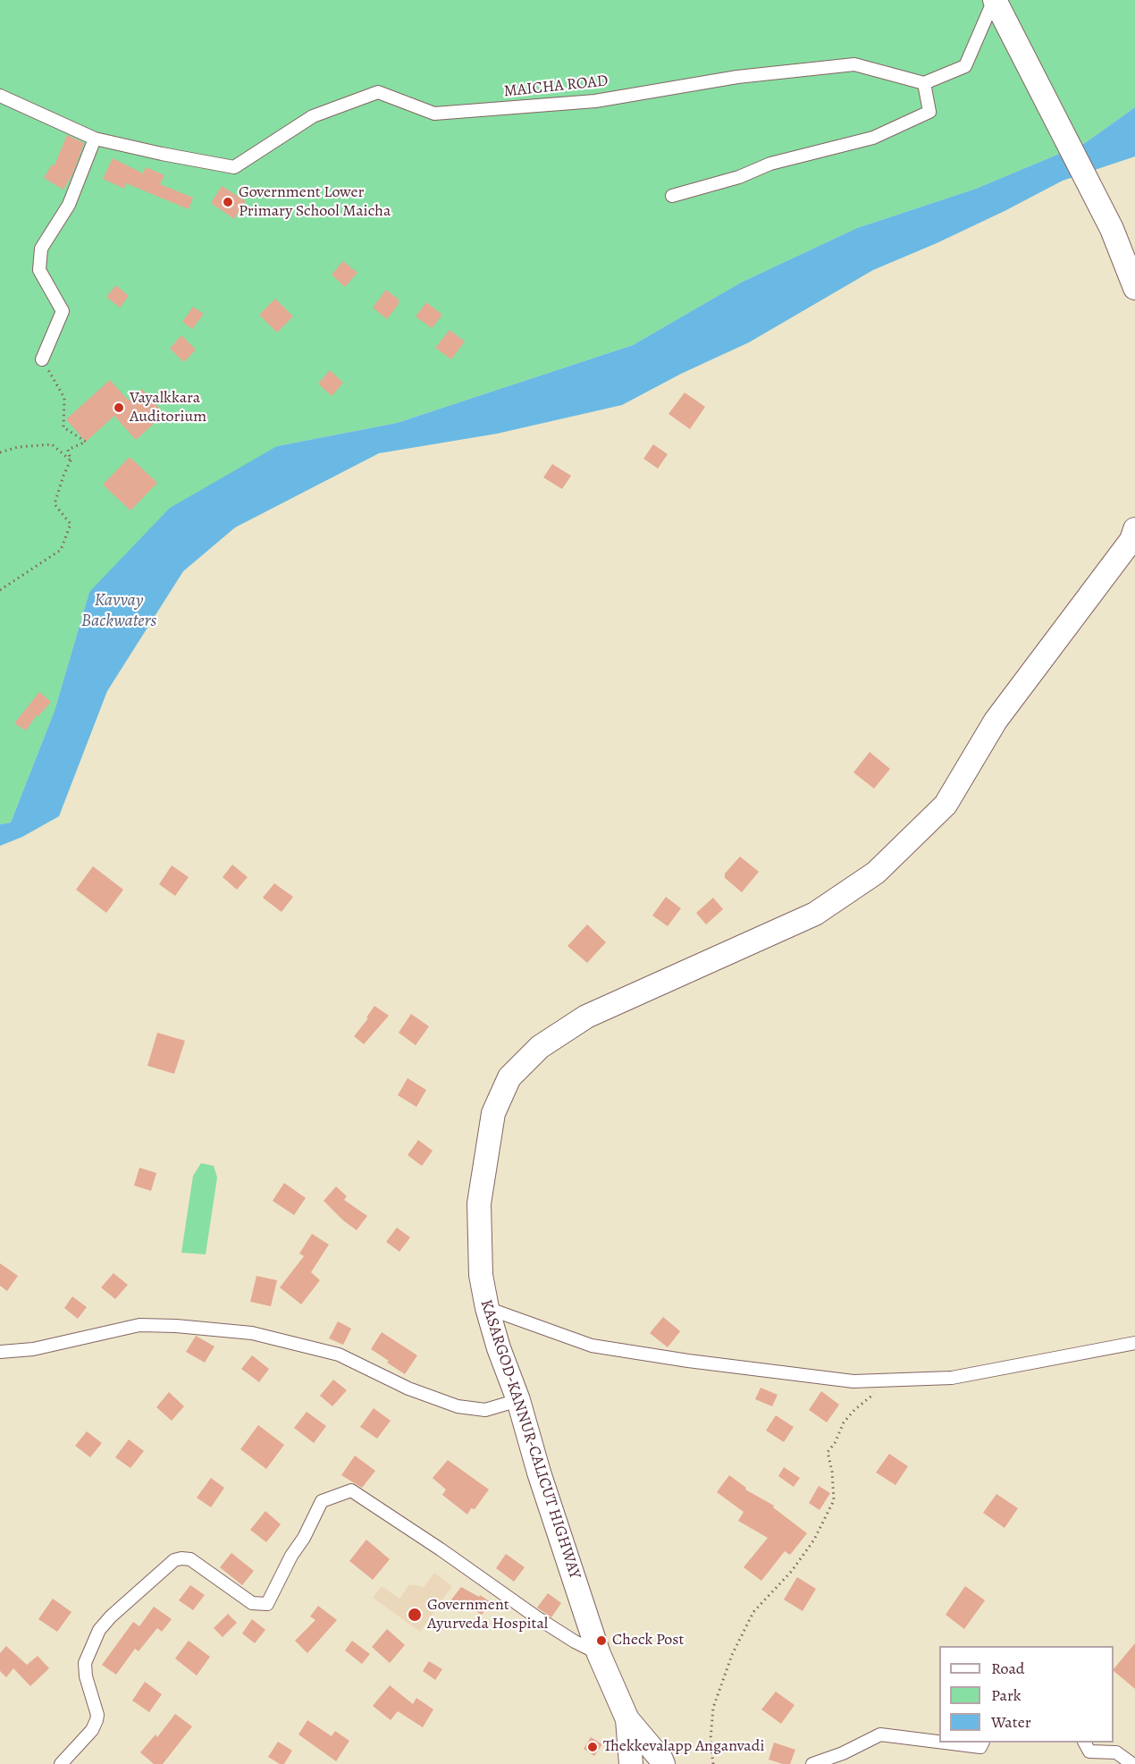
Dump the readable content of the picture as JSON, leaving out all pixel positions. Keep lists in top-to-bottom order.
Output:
{
  "streets": {
    "highway": ["KASARGOD-KANNUR-CALICUT HIGHWAY"],
    "street": ["MAICHA ROAD"]
  },
  "water": ["Kavvay Backwaters"],
  "places": [
    "Government Lower Primary School Maicha",
    "Vayalkkara Auditorium",
    "Government Ayurveda Hospital",
    "Check Post",
    "Thekkevalapp Anganvadi"
  ],
  "legend": ["Road", "Park", "Water"]
}
